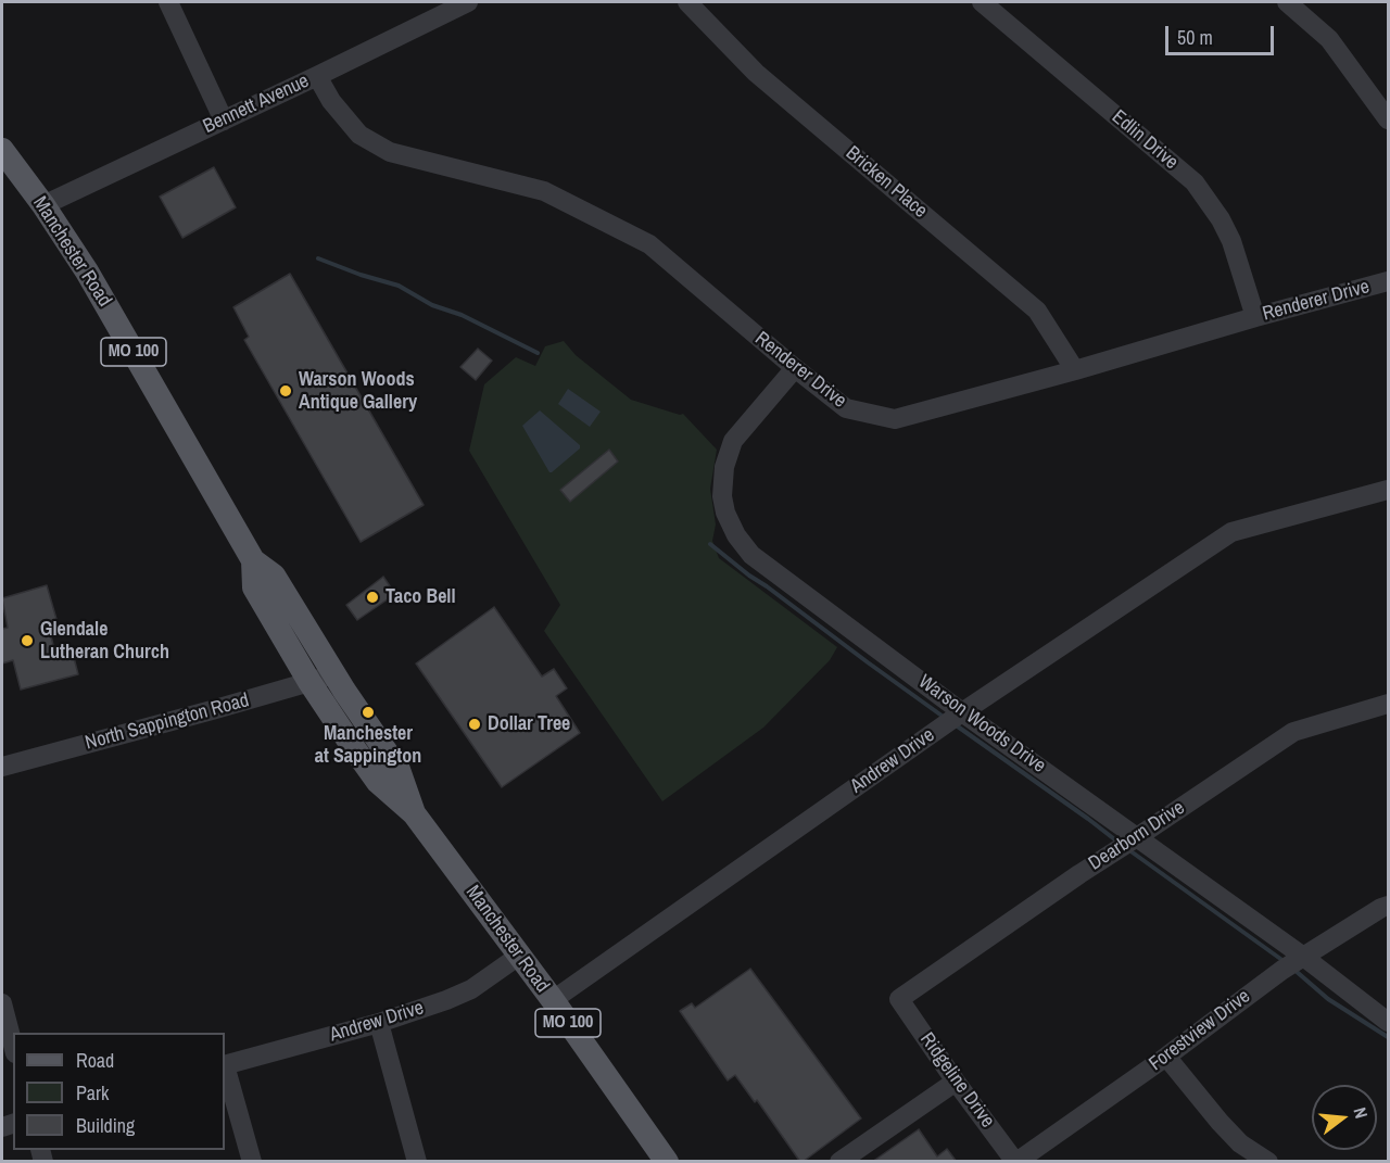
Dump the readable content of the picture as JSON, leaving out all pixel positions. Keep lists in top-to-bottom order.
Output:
{
  "streets": {
    "main road": ["Manchester Road", "MO 100"],
    "street": [
      "Bennett Avenue",
      "Edlin Drive",
      "Bricken Place",
      "Renderer Drive",
      "North Sappington Road",
      "Warson Woods Drive",
      "Andrew Drive",
      "Dearborn Drive",
      "Forestview Drive",
      "Ridgeline Drive"
    ]
  },
  "crossings": [
    ["Bennett Avenue", "Manchester Road"],
    ["Bennett Avenue", "Renderer Drive"],
    ["Edlin Drive", "Renderer Drive"],
    ["Bricken Place", "Renderer Drive"],
    ["Manchester Road", "North Sappington Road"],
    ["Manchester Road", "Andrew Drive"],
    ["Renderer Drive", "Warson Woods Drive"],
    ["Warson Woods Drive", "Andrew Drive"],
    ["Warson Woods Drive", "Dearborn Drive"],
    ["Warson Woods Drive", "Forestview Drive"],
    ["Dearborn Drive", "Ridgeline Drive"],
    ["Forestview Drive", "Ridgeline Drive"]
  ],
  "places": [
    "Warson Woods Antique Gallery",
    "Taco Bell",
    "Glendale Lutheran Church",
    "Manchester at Sappington",
    "Dollar Tree"
  ],
  "legend": ["Road", "Park", "Building"],
  "scale_bar": "50 m",
  "north": "right"
}
